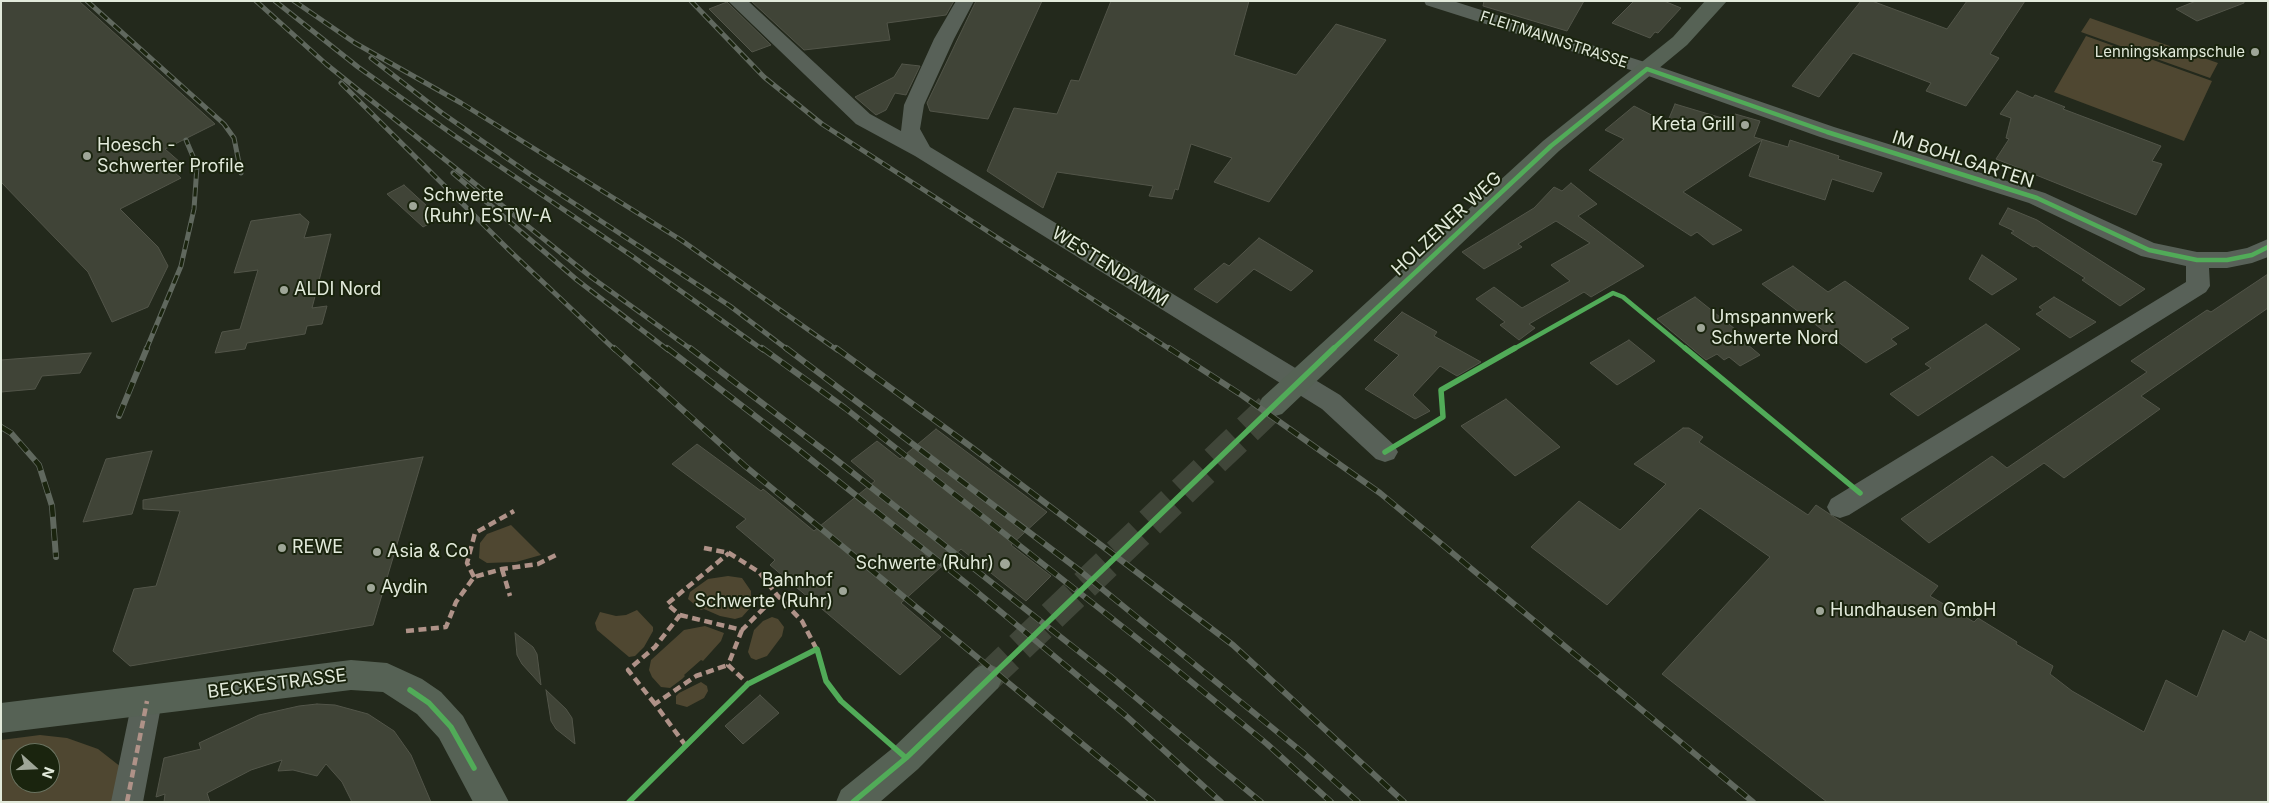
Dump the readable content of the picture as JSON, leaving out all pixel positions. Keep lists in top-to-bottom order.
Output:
{
  "streets": {
    "main road": ["HOLZENER WEG", "BECKESTRASSE"],
    "street": ["FLEITMANNSTRASSE", "IM BOHLGARTEN", "WESTENDAMM"]
  },
  "crossings": [
    ["FLEITMANNSTRASSE", "IM BOHLGARTEN"],
    ["FLEITMANNSTRASSE", "HOLZENER WEG"],
    ["IM BOHLGARTEN", "HOLZENER WEG"],
    ["HOLZENER WEG", "WESTENDAMM"]
  ],
  "places": [
    "Lenningskampschule",
    "Kreta Grill",
    "Hoesch - Schwerter Profile",
    "Schwerte (Ruhr) ESTW-A",
    "ALDI Nord",
    "Umspannwerk Schwerte Nord",
    "REWE",
    "Asia & Co",
    "Schwerte (Ruhr)",
    "Aydin",
    "Bahnhof Schwerte (Ruhr)",
    "Hundhausen GmbH"
  ],
  "north": "right"
}
